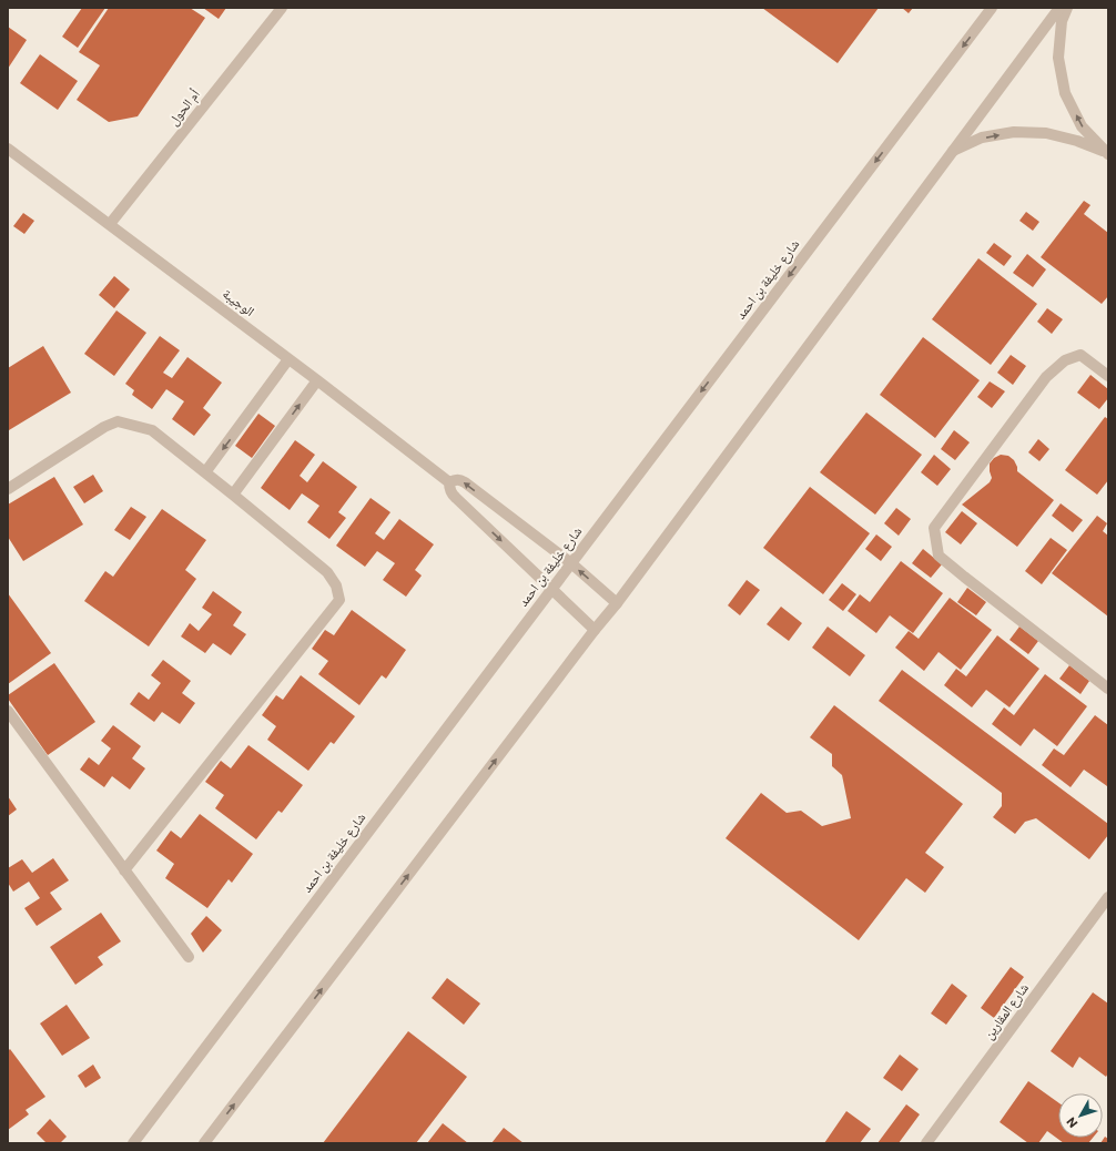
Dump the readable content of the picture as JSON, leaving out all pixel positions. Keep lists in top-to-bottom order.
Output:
{
  "streets": {
    "street": [
      "أم الحول",
      "شارع خليفة بن احمد",
      "الوجيبة",
      "شارع المقارين"
    ]
  },
  "crossings": [
    ["أم الحول", "الوجيبة"]
  ],
  "north": "bottom left"
}
